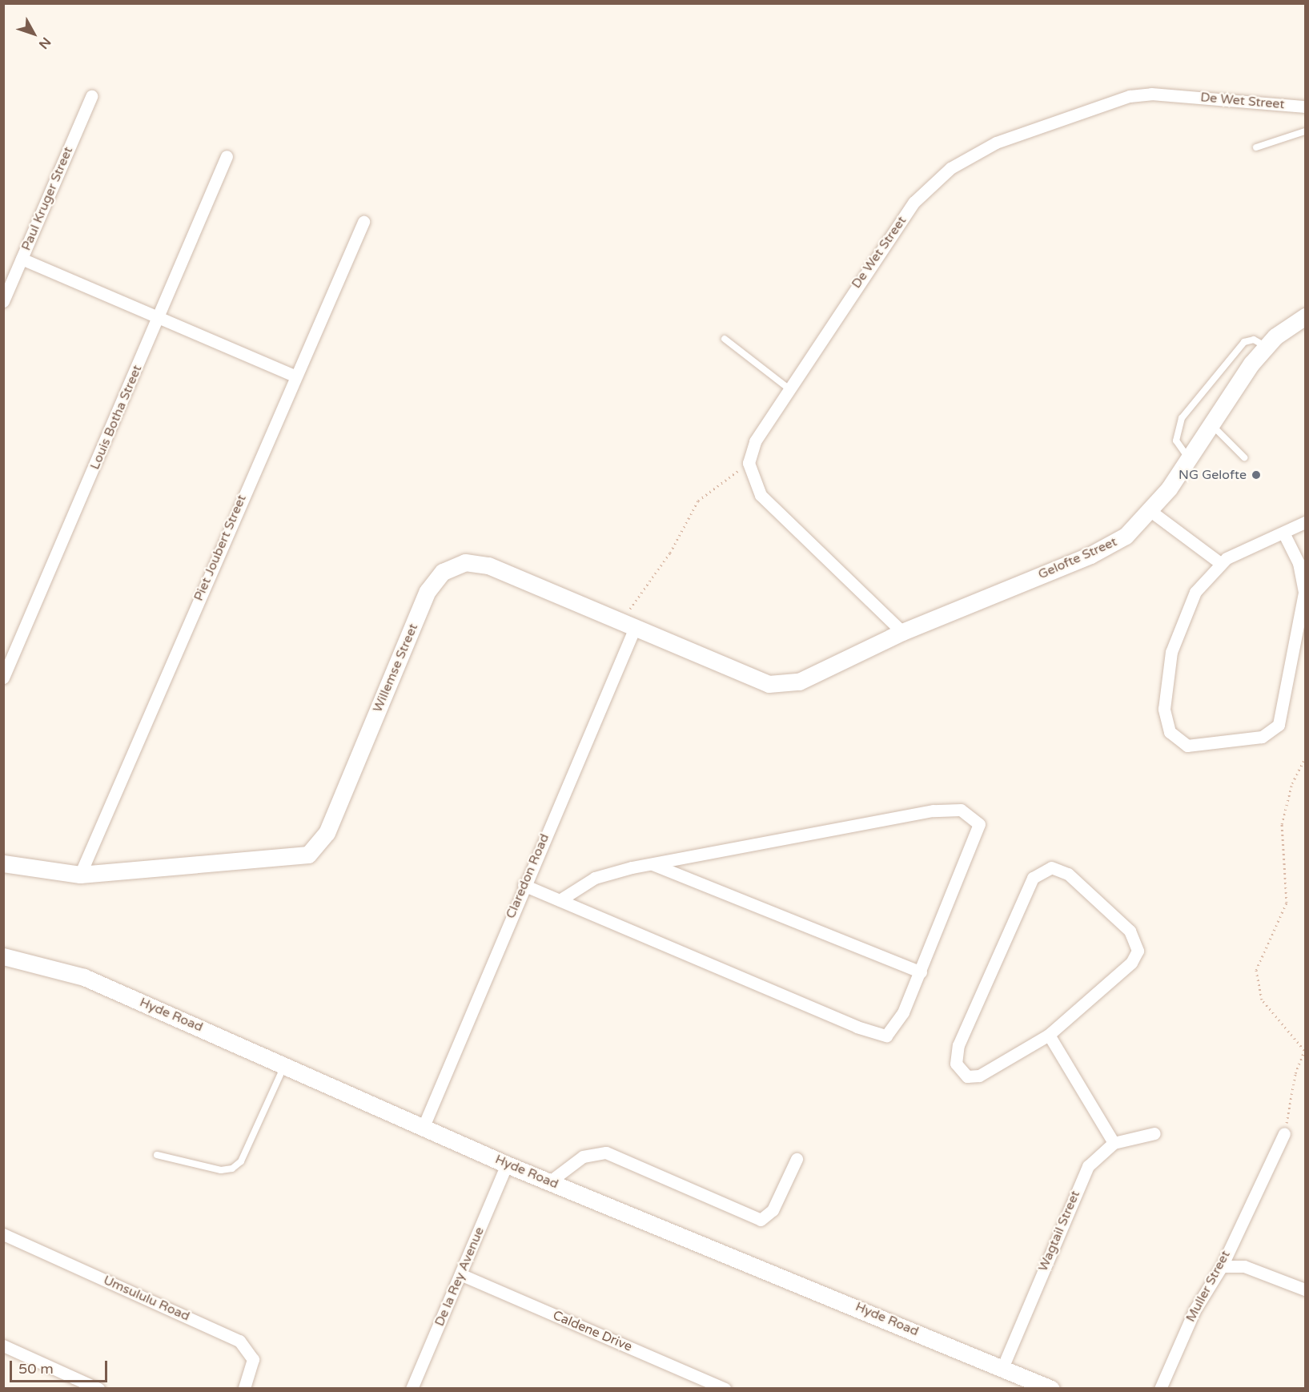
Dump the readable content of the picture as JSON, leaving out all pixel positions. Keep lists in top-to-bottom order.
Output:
{
  "streets": {
    "street": [
      "De Wet Street",
      "Paul Kruger Street",
      "Louis Botha Street",
      "Piet Joubert Street",
      "Gelofte Street",
      "Willemse Street",
      "Claredon Road",
      "Hyde Road",
      "Wagtail Street",
      "De la Rey Avenue",
      "Muller Street",
      "Umsululu Road",
      "Caldene Drive"
    ]
  },
  "crossings": [
    ["Piet Joubert Street", "Willemse Street"],
    ["Gelofte Street", "Willemse Street"],
    ["Willemse Street", "Claredon Road"],
    ["Claredon Road", "Hyde Road"],
    ["Hyde Road", "Wagtail Street"],
    ["Hyde Road", "De la Rey Avenue"],
    ["De la Rey Avenue", "Caldene Drive"]
  ],
  "places": ["NG Gelofte"],
  "scale_bar": "50 m",
  "north": "bottom right"
}
